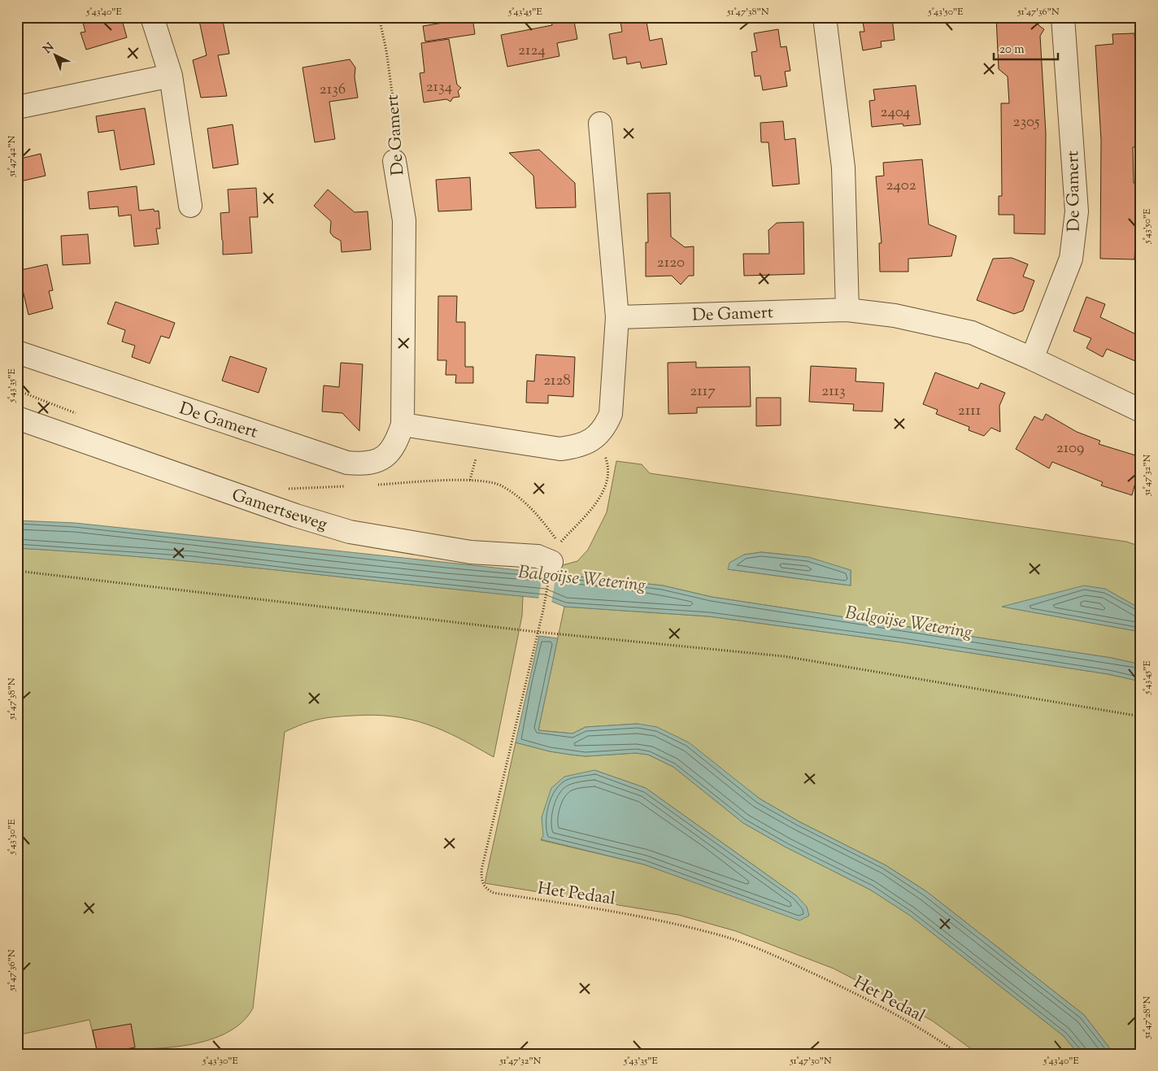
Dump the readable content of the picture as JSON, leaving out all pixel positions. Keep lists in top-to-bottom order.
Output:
{
  "streets": {
    "street": ["De Gamert", "Gamertseweg"],
    "path": ["Het Pedaal"]
  },
  "crossings": [
    ["Gamertseweg", "Het Pedaal"]
  ],
  "water": ["Balgoijse Wetering"],
  "house_numbers": [
    "2124",
    "2134",
    "2136",
    "2404",
    "2305",
    "2402",
    "2120",
    "2128",
    "2117",
    "2113",
    "2111",
    "2109"
  ],
  "scale_bar": "20 m",
  "north": "top left",
  "coordinates": [
    "5°43'40\"E",
    "5°43'45\"E",
    "51°47'38\"N",
    "5°43'50\"E",
    "51°47'36\"N",
    "51°47'42\"N",
    "5°43'35\"E",
    "51°47'32\"N",
    "5°43'30\"E",
    "51°47'28\"N",
    "51°47'30\"N"
  ]
}
